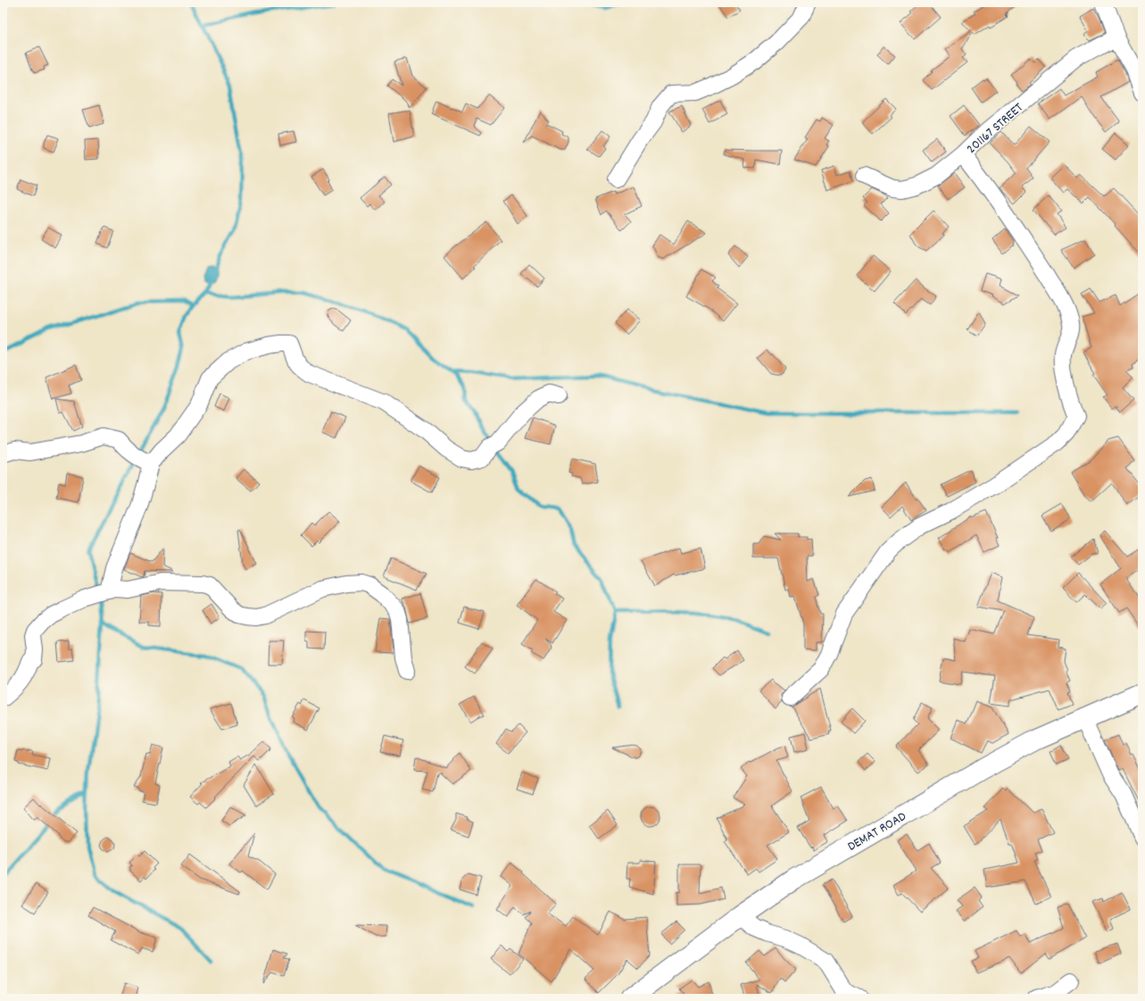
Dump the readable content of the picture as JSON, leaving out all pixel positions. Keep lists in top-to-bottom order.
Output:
{
  "streets": {
    "street": ["201167 STREET", "DEMAT ROAD"]
  }
}
